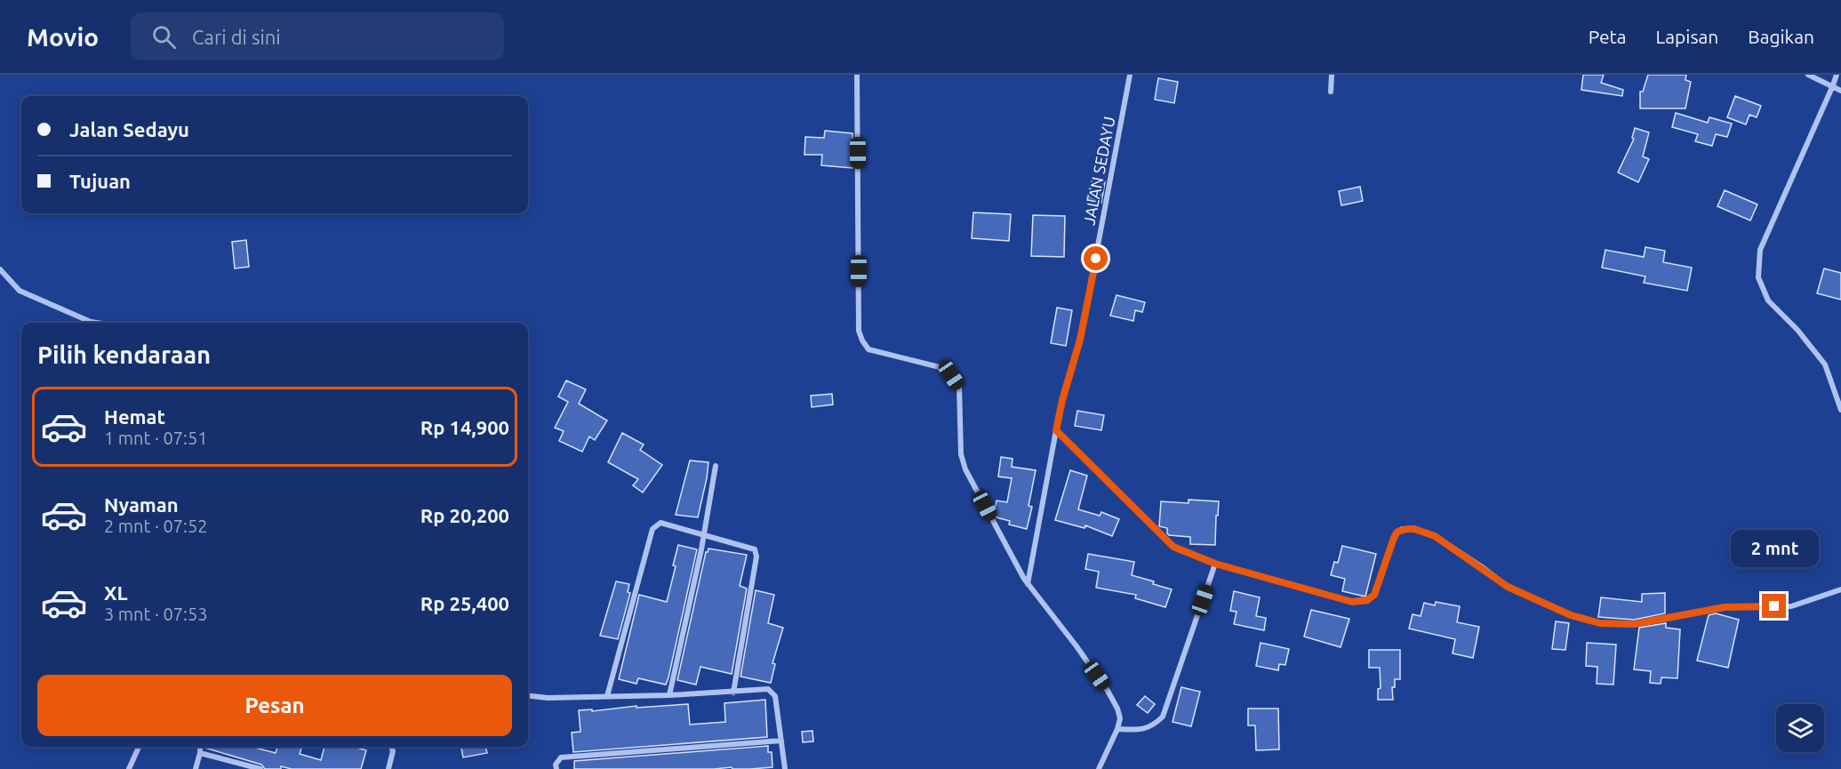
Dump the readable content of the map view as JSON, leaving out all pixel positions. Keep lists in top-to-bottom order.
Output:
{
  "streets": {
    "street": ["JALAN SEDAYU"]
  },
  "page": {
    "header": "Movio",
    "search": "Cari di sini",
    "nav": ["Peta", "Lapisan", "Bagikan"],
    "banner": ["Jalan Sedayu", "Tujuan"],
    "heading": "Pilih kendaraan",
    "list": [
      {
        "name": "Hemat",
        "note": "1 mnt · 07:51",
        "value": "Rp 14,900"
      },
      {
        "name": "Nyaman",
        "note": "2 mnt · 07:52",
        "value": "Rp 20,200"
      },
      {
        "name": "XL",
        "note": "3 mnt · 07:53",
        "value": "Rp 25,400"
      }
    ],
    "bubble": "2 mnt",
    "buttons": "Pesan"
  }
}
